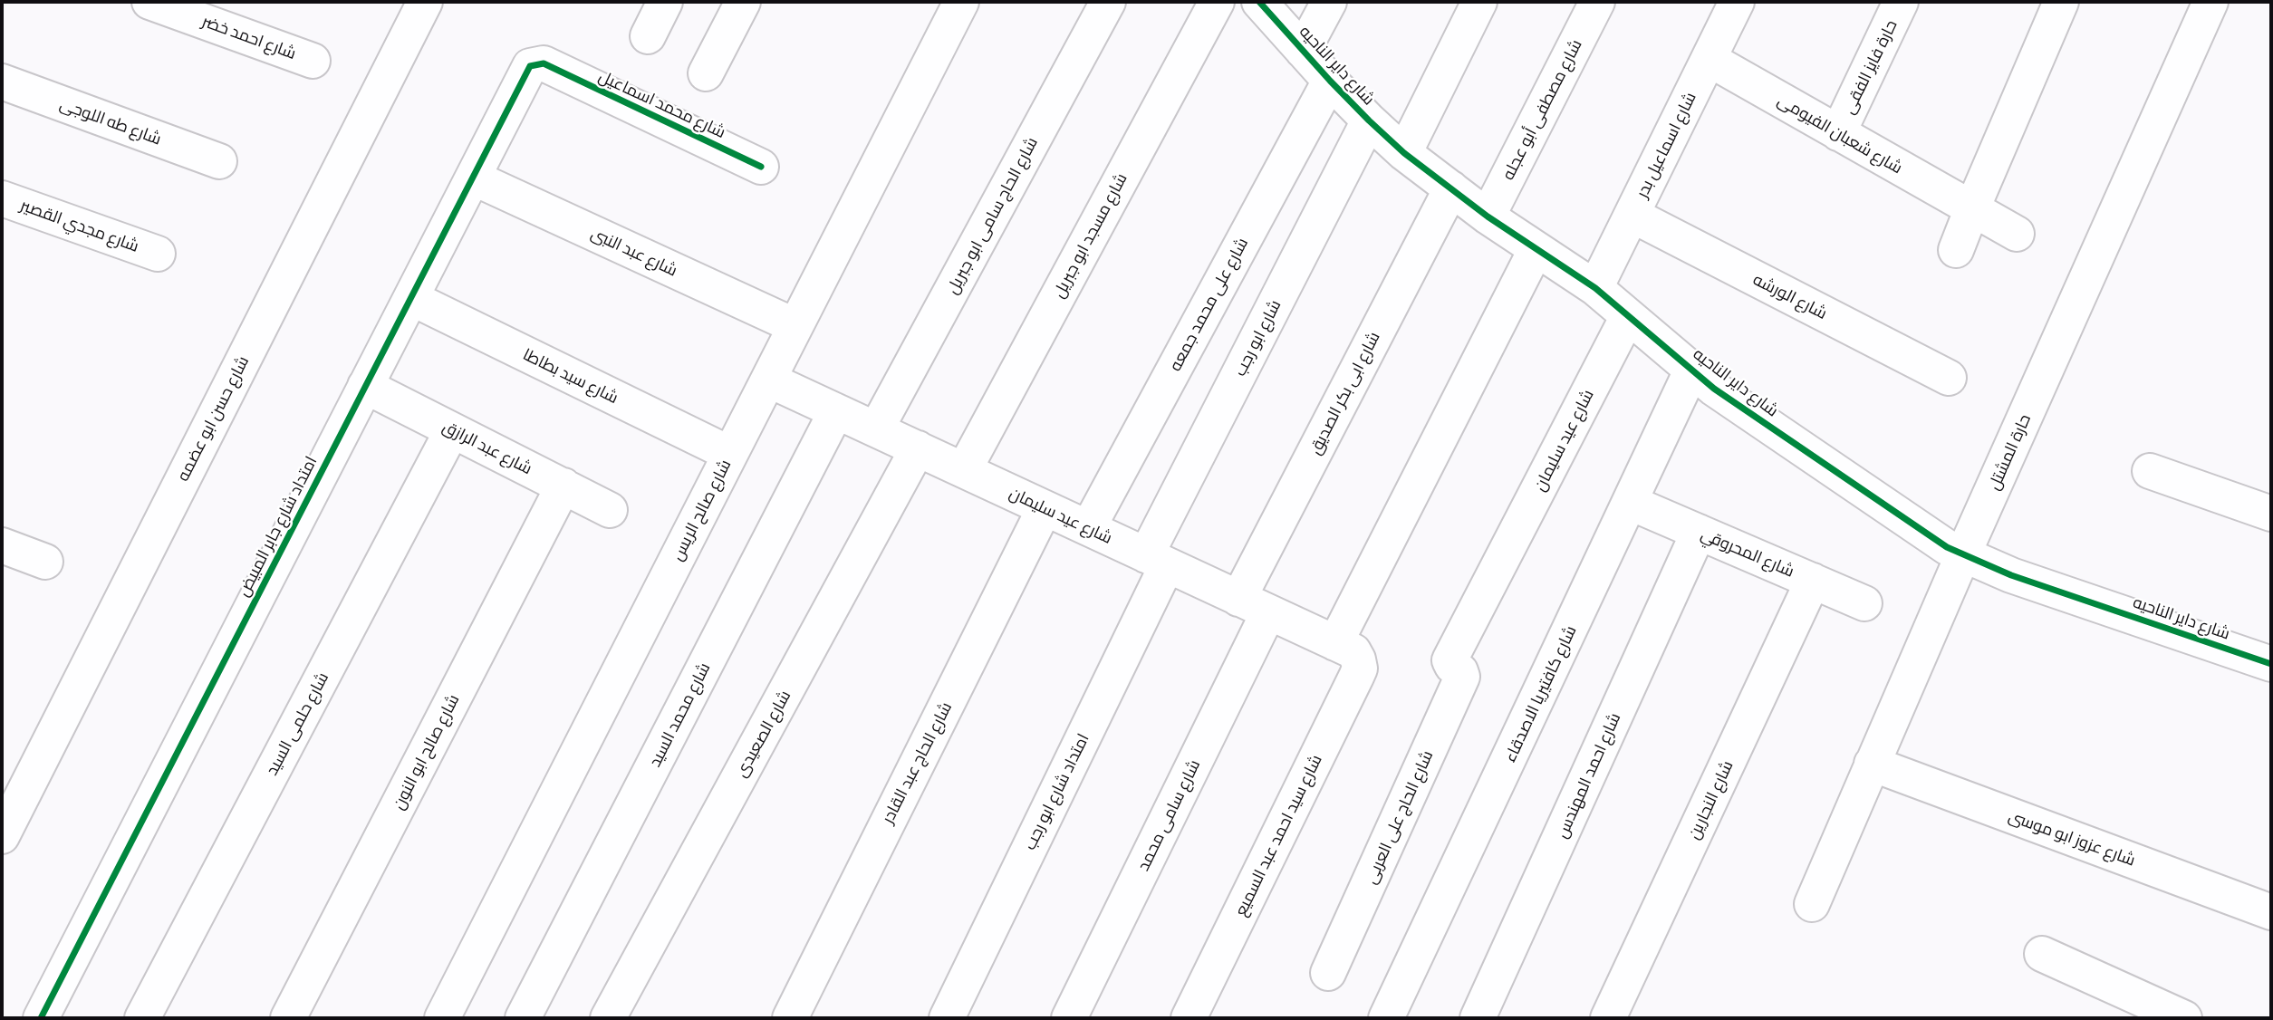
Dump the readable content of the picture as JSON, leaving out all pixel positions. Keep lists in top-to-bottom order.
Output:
{
  "streets": {
    "street": [
      "شارع احمد خضر",
      "شارع داير الناحيه",
      "حارة فايز الفقى",
      "شارع محمد اسماعيل",
      "شارع مصطفى أبو عجله",
      "شارع طه اللوجى",
      "شارع شعبان الفيومى",
      "شارع اسماعيل بدر",
      "شارع الحاج سامى ابو جبريل",
      "شارع مجدي القصير",
      "شارع مسجد ابو جبريل",
      "شارع عبد النبى",
      "شارع الورشه",
      "شارع على محمد جمعه",
      "شارع ابو رجب",
      "شارع سيد بطاطا",
      "شارع ابى بكر الصديق",
      "شارع حسن ابو عضمه",
      "شارع عيد سليمان",
      "شارع عبد الرازق",
      "حارة المشتل",
      "شارع صالح الريس",
      "امتداد شارع جابر المبيض",
      "شارع المحروقي",
      "شارع كافتيريا الاصدقاء",
      "شارع محمد السيد",
      "شارع حلمى السيد",
      "شارع الصعيدى",
      "شارع صالح ابو النون",
      "شارع الحاج عبد القادر",
      "شارع احمد المهندس",
      "امتداد شارع ابو رجب",
      "شارع النجارين",
      "شارع سامى محمد",
      "شارع الحاج على العربى",
      "شارع سيد احمد عبد السميع",
      "شارع عزوز ابو موسى"
    ]
  },
  "crossings": [
    ["شارع داير الناحيه", "شارع مصطفى أبو عجله"],
    ["شارع داير الناحيه", "شارع اسماعيل بدر"],
    ["شارع داير الناحيه", "شارع على محمد جمعه"],
    ["شارع داير الناحيه", "شارع ابو رجب"],
    ["شارع داير الناحيه", "شارع ابى بكر الصديق"],
    ["شارع داير الناحيه", "شارع عيد سليمان"],
    ["شارع داير الناحيه", "حارة المشتل"],
    ["شارع داير الناحيه", "شارع كافتيريا الاصدقاء"],
    ["حارة فايز الفقى", "شارع شعبان الفيومى"],
    ["شارع محمد اسماعيل", "امتداد شارع جابر المبيض"],
    ["شارع شعبان الفيومى", "شارع اسماعيل بدر"],
    ["شارع اسماعيل بدر", "شارع الورشه"],
    ["شارع الحاج سامى ابو جبريل", "شارع عيد سليمان"],
    ["شارع مسجد ابو جبريل", "شارع عيد سليمان"],
    ["شارع عبد النبى", "شارع صالح الريس"],
    ["شارع عبد النبى", "امتداد شارع جابر المبيض"],
    ["شارع على محمد جمعه", "شارع عيد سليمان"],
    ["شارع ابو رجب", "شارع عيد سليمان"],
    ["شارع ابو رجب", "امتداد شارع ابو رجب"],
    ["شارع سيد بطاطا", "شارع صالح الريس"],
    ["شارع سيد بطاطا", "امتداد شارع جابر المبيض"],
    ["شارع ابى بكر الصديق", "شارع عيد سليمان"],
    ["شارع ابى بكر الصديق", "شارع سامى محمد"],
    ["شارع عيد سليمان", "شارع صالح الريس"],
    ["شارع عيد سليمان", "شارع محمد السيد"],
    ["شارع عيد سليمان", "شارع الصعيدى"],
    ["شارع عيد سليمان", "شارع الحاج عبد القادر"],
    ["شارع عيد سليمان", "امتداد شارع ابو رجب"],
    ["شارع عيد سليمان", "شارع سامى محمد"],
    ["شارع عيد سليمان", "شارع الحاج على العربى"],
    ["شارع عيد سليمان", "شارع سيد احمد عبد السميع"],
    ["شارع عبد الرازق", "امتداد شارع جابر المبيض"],
    ["شارع عبد الرازق", "شارع حلمى السيد"],
    ["شارع عبد الرازق", "شارع صالح ابو النون"],
    ["حارة المشتل", "شارع عزوز ابو موسى"],
    ["شارع المحروقي", "شارع كافتيريا الاصدقاء"],
    ["شارع المحروقي", "شارع احمد المهندس"],
    ["شارع المحروقي", "شارع النجارين"]
  ]
}
